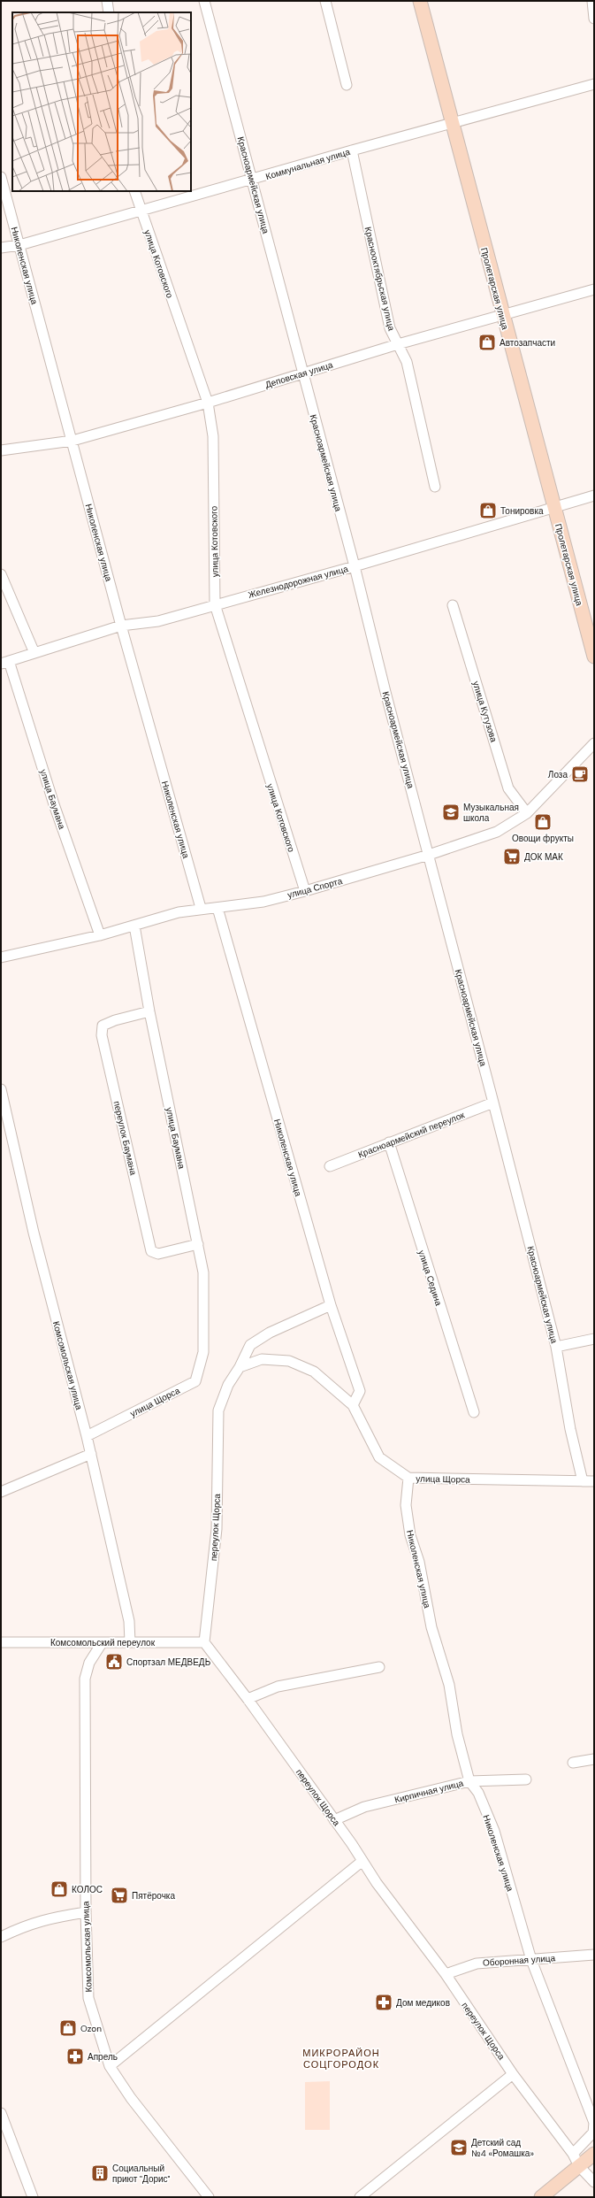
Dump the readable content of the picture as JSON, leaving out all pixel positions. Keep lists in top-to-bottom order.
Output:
{
  "streets": {
    "street": [
      "Коммунальная улица",
      "Красноармейская улица",
      "улица Котовского",
      "Николенская улица",
      "Краснооктябрьская улица",
      "Пролетарская улица",
      "Деповская улица",
      "Железнодорожная улица",
      "улица Кутузова",
      "улица Баумана",
      "улица Спорта",
      "Красноармейский переулок",
      "переулок Баумана",
      "улица Седина",
      "Комсомольская улица",
      "улица Щорса",
      "переулок Щорса",
      "Комсомольский переулок",
      "Кирпичная улица",
      "Оборонная улица"
    ]
  },
  "crossings": [
    ["Коммунальная улица", "Красноармейская улица"],
    ["Коммунальная улица", "улица Котовского"],
    ["Коммунальная улица", "Николенская улица"],
    ["Коммунальная улица", "Краснооктябрьская улица"],
    ["Коммунальная улица", "Пролетарская улица"],
    ["Красноармейская улица", "Деповская улица"],
    ["Красноармейская улица", "Железнодорожная улица"],
    ["Красноармейская улица", "улица Спорта"],
    ["Красноармейская улица", "Красноармейский переулок"],
    ["Красноармейская улица", "улица Щорса"],
    ["улица Котовского", "Деповская улица"],
    ["улица Котовского", "Железнодорожная улица"],
    ["улица Котовского", "улица Спорта"],
    ["Николенская улица", "Деповская улица"],
    ["Николенская улица", "Железнодорожная улица"],
    ["Николенская улица", "улица Спорта"],
    ["Николенская улица", "улица Щорса"],
    ["Николенская улица", "переулок Щорса"],
    ["Николенская улица", "Кирпичная улица"],
    ["Николенская улица", "Оборонная улица"],
    ["Краснооктябрьская улица", "Деповская улица"],
    ["Пролетарская улица", "Деповская улица"],
    ["Пролетарская улица", "Железнодорожная улица"],
    ["Железнодорожная улица", "улица Баумана"],
    ["улица Кутузова", "улица Спорта"],
    ["улица Баумана", "улица Спорта"],
    ["улица Баумана", "переулок Баумана"],
    ["улица Баумана", "улица Щорса"],
    ["Красноармейский переулок", "улица Седина"],
    ["Комсомольская улица", "улица Щорса"],
    ["Комсомольская улица", "Комсомольский переулок"],
    ["улица Щорса", "переулок Щорса"],
    ["переулок Щорса", "Комсомольский переулок"],
    ["переулок Щорса", "Кирпичная улица"],
    ["переулок Щорса", "Оборонная улица"]
  ],
  "districts": ["МИКРОРАЙОН СОЦГОРОДОК"],
  "places": {
    "shop": [
      "Автозапчасти",
      "Тонировка",
      "Овощи фрукты",
      "КОЛОС",
      "Ozon"
    ],
    "cafe": ["Лоза"],
    "school or university": ["Музыкальная школа", "Детский сад №4 «Ромашка»"],
    "supermarket": ["ДОК МАК", "Пятёрочка"],
    "public building": ["Спортзал МЕДВЕДЬ"],
    "pharmacy": ["Дом медиков", "Апрель"],
    "building": ["Социальный приют \"Дорис\""]
  }
}
